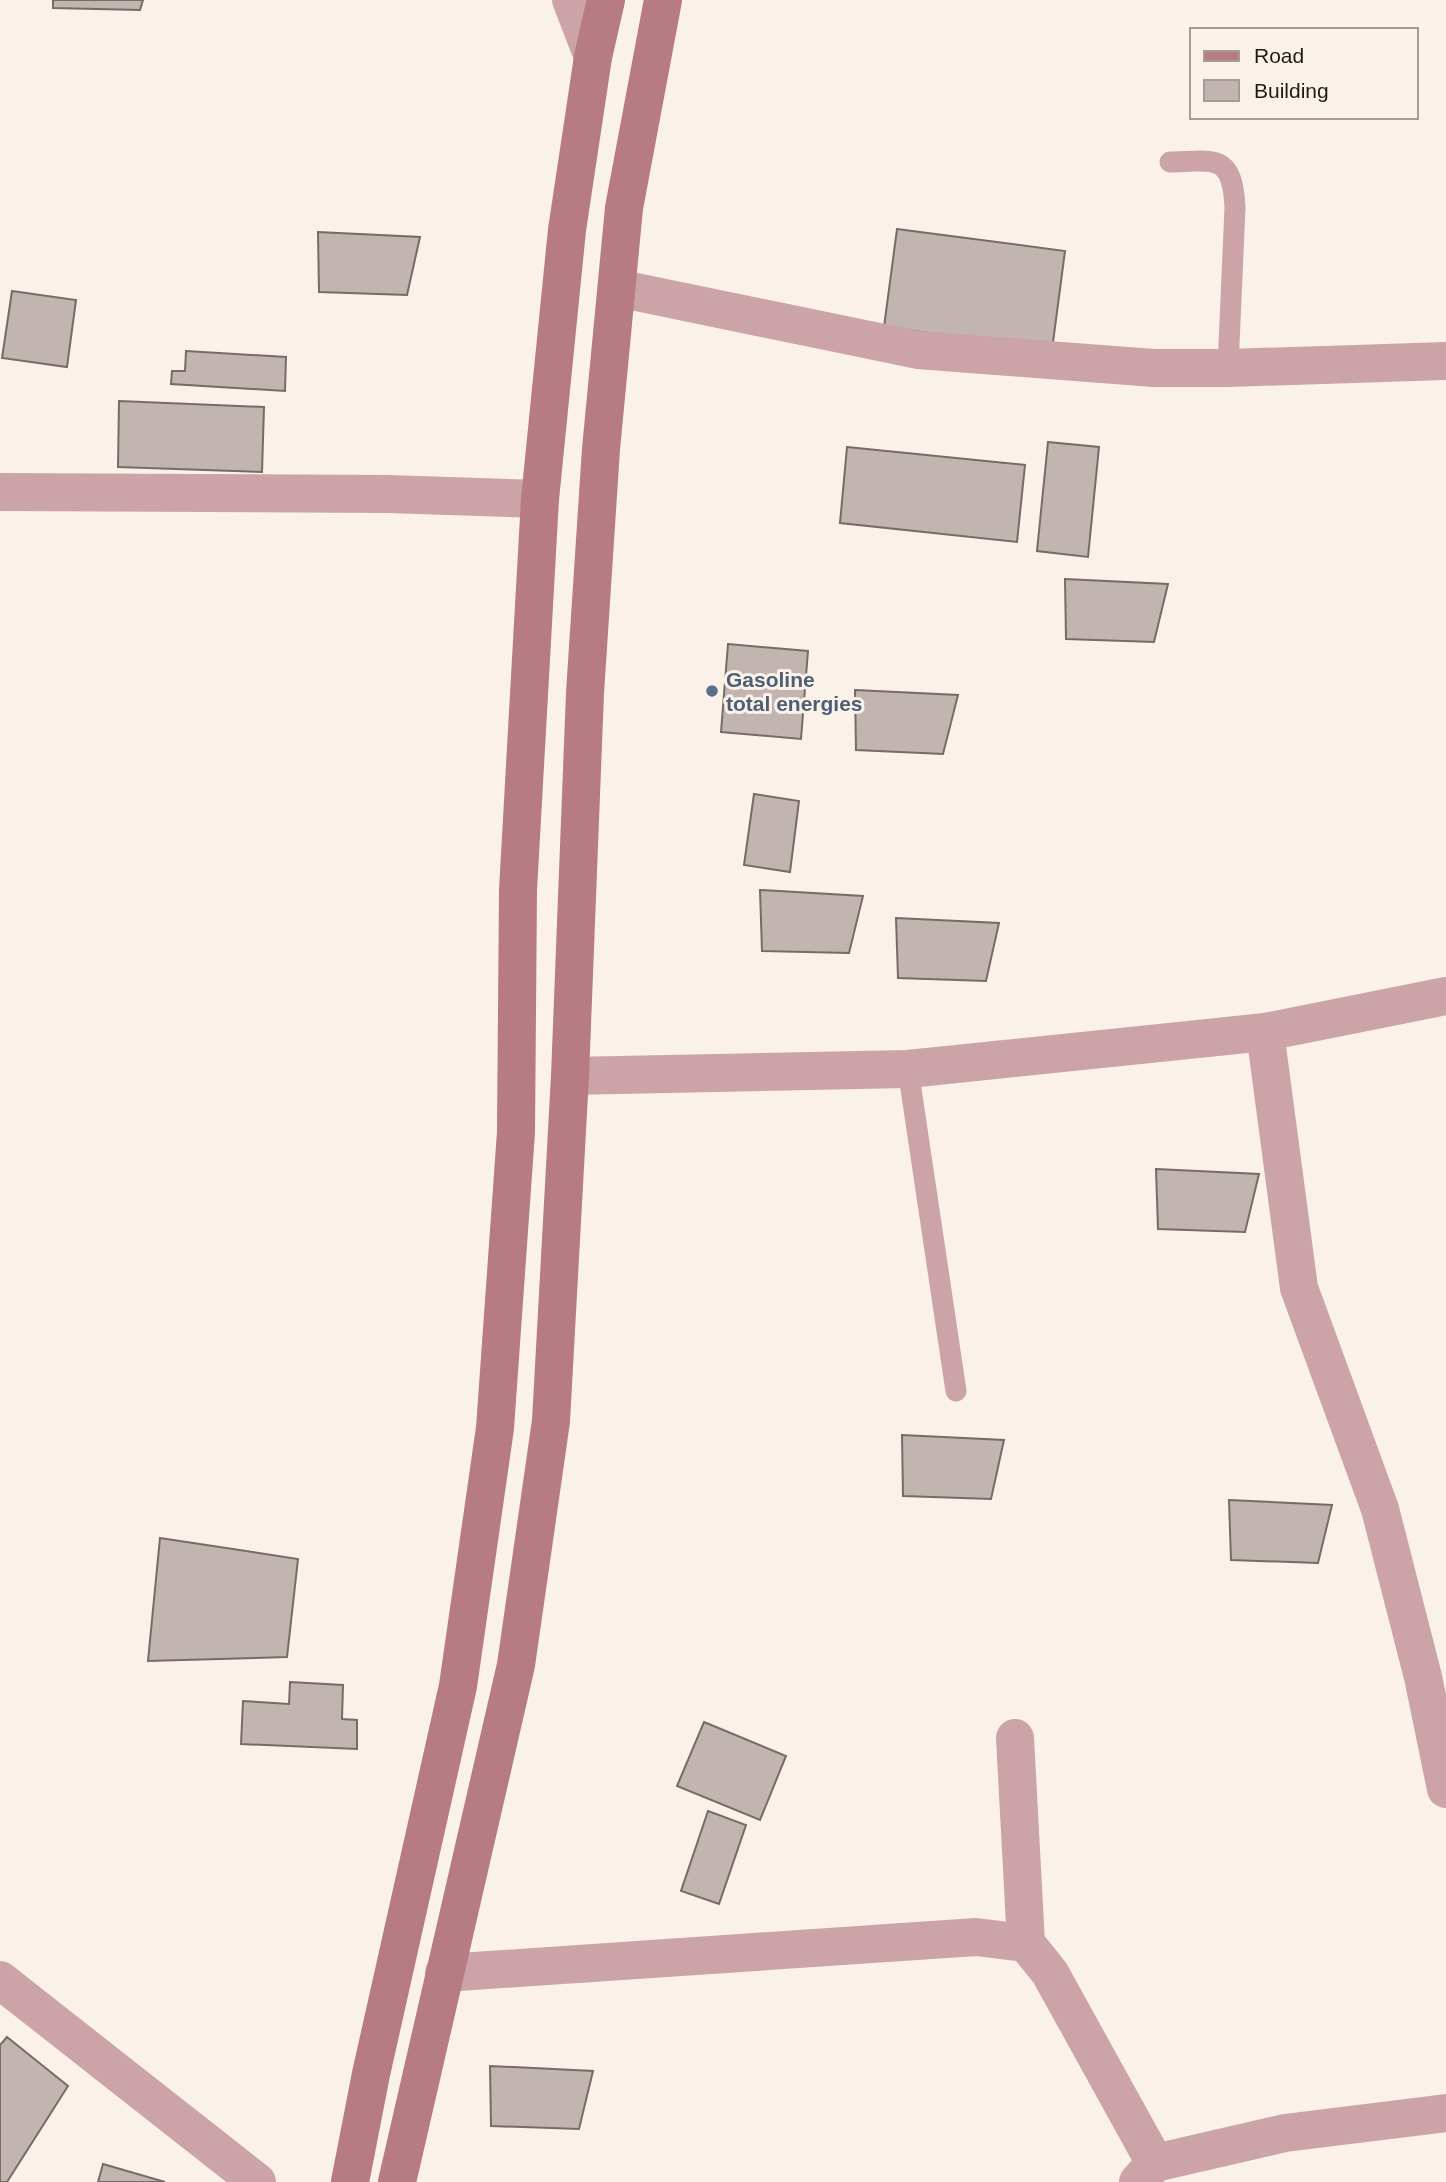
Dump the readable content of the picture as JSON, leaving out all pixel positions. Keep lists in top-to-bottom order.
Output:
{
  "places": ["Gasoline total energies"],
  "legend": ["Road", "Building"]
}
